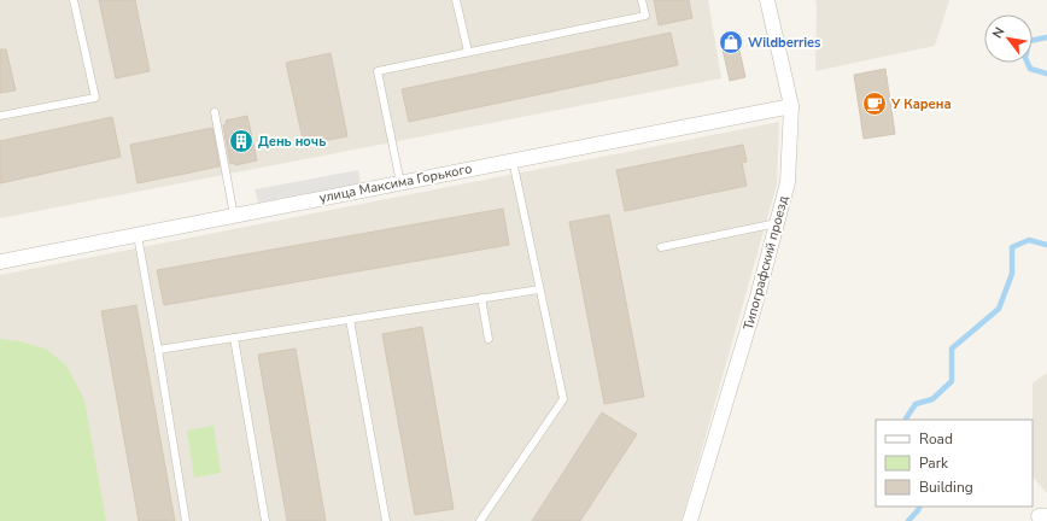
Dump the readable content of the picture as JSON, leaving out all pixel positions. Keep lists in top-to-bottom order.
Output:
{
  "streets": {
    "street": ["улица Максима Горького", "Типографский проезд"]
  },
  "crossings": [
    ["улица Максима Горького", "Типографский проезд"]
  ],
  "places": {
    "shop": ["Wildberries"],
    "cafe": ["У Карена"],
    "building": ["День ночь"]
  },
  "legend": ["Road", "Park", "Building"],
  "north": "top left"
}
